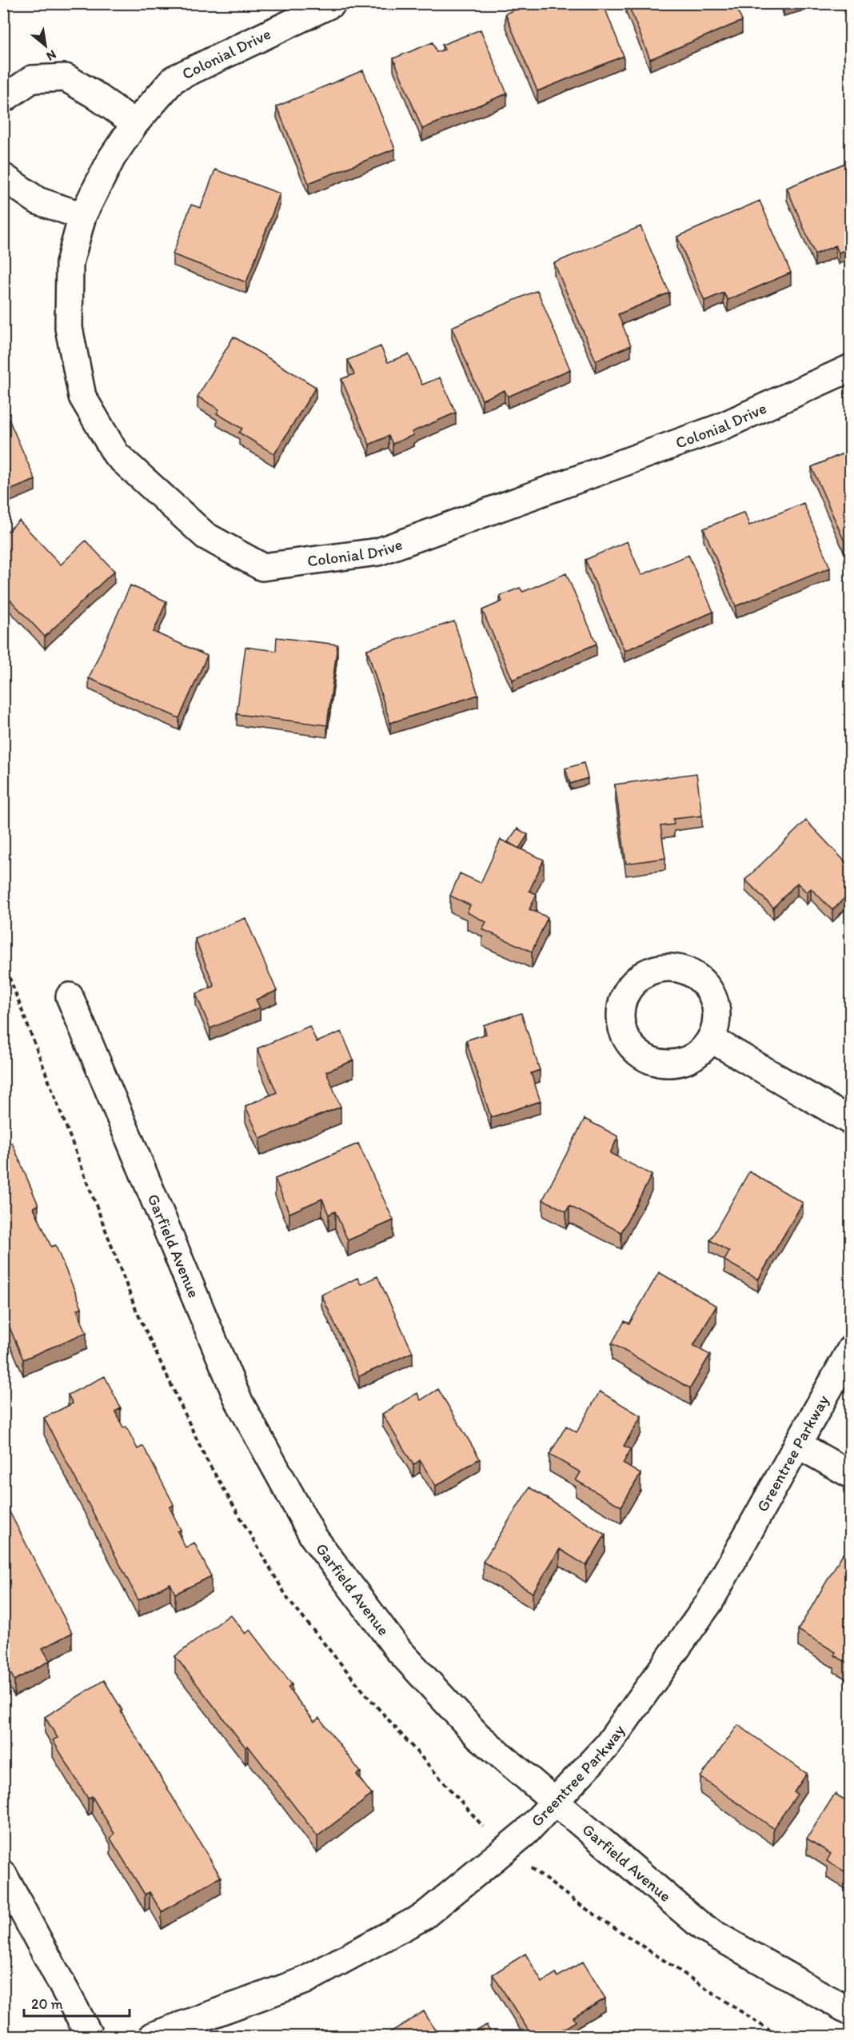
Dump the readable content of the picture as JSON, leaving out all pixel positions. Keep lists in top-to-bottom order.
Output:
{
  "streets": {
    "street": ["Colonial Drive", "Garfield Avenue", "Greentree Parkway"]
  },
  "crossings": [
    ["Garfield Avenue", "Greentree Parkway"]
  ],
  "scale_bar": "20 m",
  "north": "bottom right"
}
